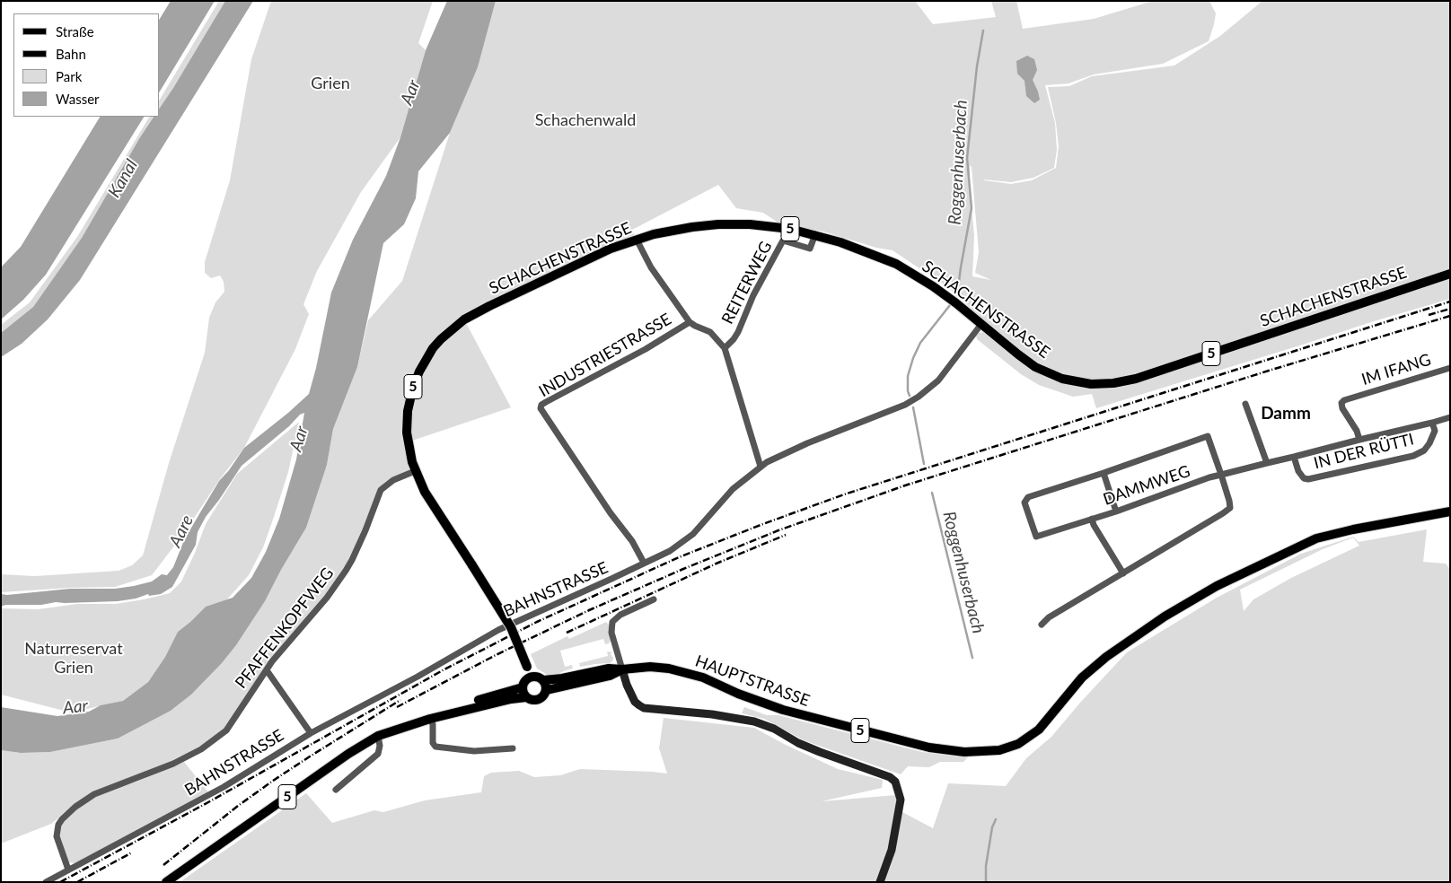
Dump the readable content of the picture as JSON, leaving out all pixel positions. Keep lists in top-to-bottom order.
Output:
{
  "streets": {
    "main road": ["5", "SCHACHENSTRASSE", "HAUPTSTRASSE"],
    "street": [
      "REITERWEG",
      "INDUSTRIESTRASSE",
      "IM IFANG",
      "IN DER RÜTTI",
      "DAMMWEG",
      "BAHNSTRASSE",
      "PFAFFENKOPFWEG"
    ]
  },
  "crossings": [
    ["5", "SCHACHENSTRASSE"],
    ["5", "HAUPTSTRASSE"],
    ["SCHACHENSTRASSE", "REITERWEG"],
    ["SCHACHENSTRASSE", "INDUSTRIESTRASSE"],
    ["SCHACHENSTRASSE", "BAHNSTRASSE"],
    ["SCHACHENSTRASSE", "PFAFFENKOPFWEG"],
    ["SCHACHENSTRASSE", "HAUPTSTRASSE"],
    ["INDUSTRIESTRASSE", "BAHNSTRASSE"],
    ["IM IFANG", "DAMMWEG"],
    ["IN DER RÜTTI", "DAMMWEG"],
    ["BAHNSTRASSE", "PFAFFENKOPFWEG"]
  ],
  "districts": ["Damm"],
  "water": [
    "Aar",
    "Roggenhuserbach",
    "Kanal",
    "Aare"
  ],
  "parks": ["Grien", "Schachenwald", "Naturreservat Grien"],
  "legend": [
    "Straße",
    "Bahn",
    "Park",
    "Wasser"
  ]
}
